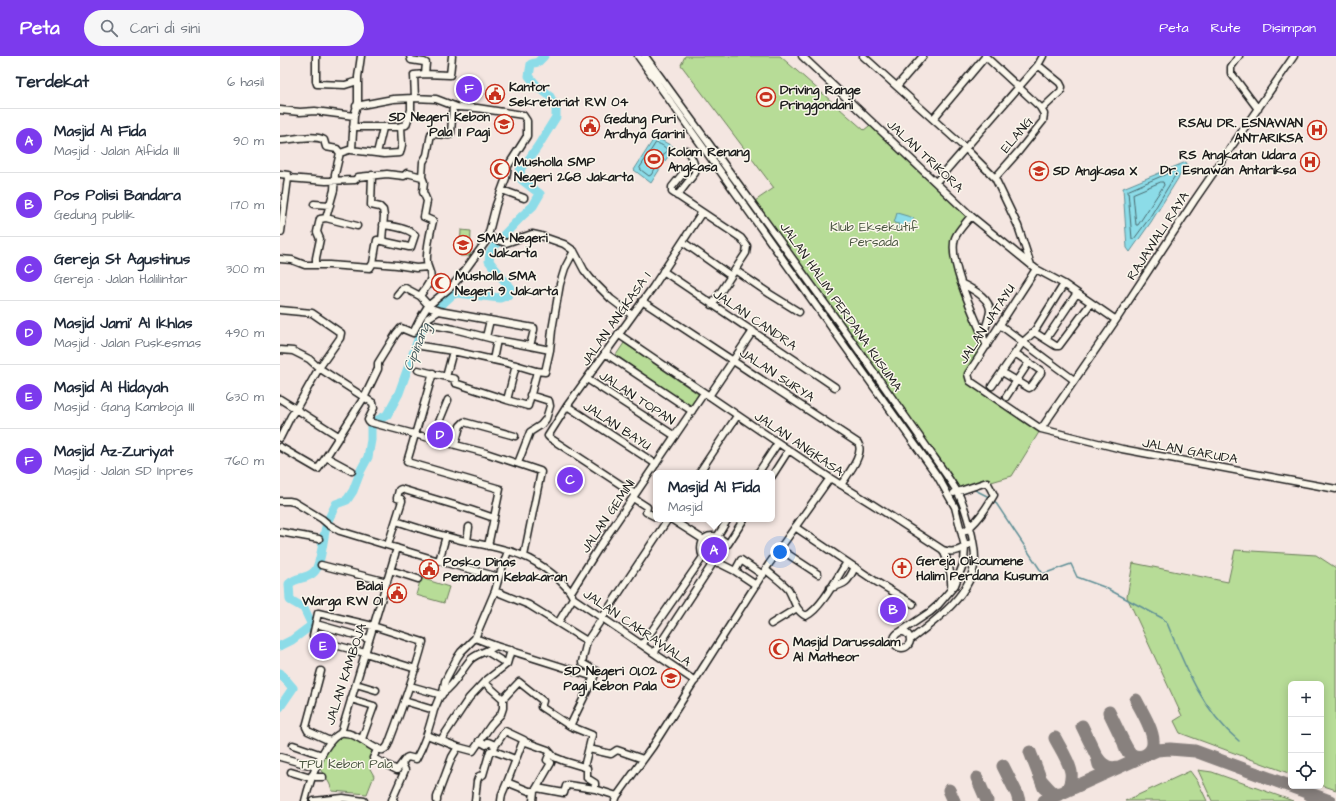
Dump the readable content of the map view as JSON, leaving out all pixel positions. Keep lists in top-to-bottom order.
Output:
{
  "streets": {
    "street": [
      "ELANG",
      "JALAN TRIKORA",
      "RAJAWALI RAYA",
      "JALAN HALIM PERDANA KUSUMA",
      "JALAN ANGKASA 1",
      "JALAN CANDRA",
      "JALAN JATAYU",
      "JALAN SURYA",
      "JALAN TOPAN",
      "JALAN BAYU",
      "JALAN ANGKASA",
      "JALAN GARUDA",
      "JALAN GEMINI",
      "JALAN CAKRAWALA",
      "JALAN KAMBOJA"
    ]
  },
  "crossings": [
    ["JALAN TRIKORA", "RAJAWALI RAYA"],
    ["JALAN TRIKORA", "JALAN JATAYU"],
    ["RAJAWALI RAYA", "JALAN JATAYU"],
    ["RAJAWALI RAYA", "JALAN GARUDA"],
    ["JALAN ANGKASA 1", "JALAN CANDRA"],
    ["JALAN ANGKASA 1", "JALAN SURYA"],
    ["JALAN ANGKASA 1", "JALAN TOPAN"],
    ["JALAN ANGKASA 1", "JALAN BAYU"],
    ["JALAN ANGKASA 1", "JALAN ANGKASA"],
    ["JALAN ANGKASA 1", "JALAN GEMINI"],
    ["JALAN CANDRA", "JALAN GEMINI"],
    ["JALAN JATAYU", "JALAN GARUDA"],
    ["JALAN SURYA", "JALAN ANGKASA"],
    ["JALAN SURYA", "JALAN GEMINI"],
    ["JALAN TOPAN", "JALAN GEMINI"],
    ["JALAN BAYU", "JALAN GEMINI"],
    ["JALAN ANGKASA", "JALAN GEMINI"],
    ["JALAN GEMINI", "JALAN CAKRAWALA"]
  ],
  "water": ["Cipinang"],
  "parks": ["Klub Eksekutif Persada", "TPU Kebon Pala"],
  "places": {
    "public building": [
      "Kantor Sekretariat RW 04",
      "Gedung Puri Ardhya Garini",
      "Posko Dinas Pemadam Kebakaran",
      "Balai Warga RW 01"
    ],
    "sports": ["Driving Range Pringgondani", "Kolam Renang Angkasa"],
    "school or university": [
      "SD Negeri Kebon Pala 11 Pagi",
      "SD Angkasa X",
      "SMA Negeri 9 Jakarta",
      "SD Negeri 01,02 Pagi Kebon Pala"
    ],
    "hospital": ["RSAU DR. ESNAWAN ANTARIKSA", "RS Angkatan Udara Dr. Esnawan Antariksa"],
    "mosque": ["Musholla SMP Negeri 268 Jakarta", "Musholla SMA Negeri 9 Jakarta", "Masjid Darussalam Al Matheor"],
    "church": ["Gereja Oikoumene Halim Perdana Kusuma"]
  },
  "page": {
    "header": "Peta",
    "search": "Cari di sini",
    "nav": ["Peta", "Rute", "Disimpan"],
    "heading": ["Terdekat", "6 hasil"],
    "pins": [
      "F",
      "D",
      "C",
      "A",
      "B",
      "E"
    ],
    "list": [
      {
        "mark": "A",
        "name": "Masjid Al Fida",
        "note": "Masjid · Jalan Alfida III",
        "value": "90 m"
      },
      {
        "mark": "B",
        "name": "Pos Polisi Bandara",
        "note": "Gedung publik",
        "value": "170 m"
      },
      {
        "mark": "C",
        "name": "Gereja St Agustinus",
        "note": "Gereja · Jalan Halilintar",
        "value": "300 m"
      },
      {
        "mark": "D",
        "name": "Masjid Jami' Al Ikhlas",
        "note": "Masjid · Jalan Puskesmas",
        "value": "490 m"
      },
      {
        "mark": "E",
        "name": "Masjid Al Hidayah",
        "note": "Masjid · Gang Kamboja III",
        "value": "630 m"
      },
      {
        "mark": "F",
        "name": "Masjid Az-Zuriyat",
        "note": "Masjid · Jalan SD Inpres",
        "value": "760 m"
      }
    ],
    "popup": ["Masjid Al Fida", "Masjid"],
    "map_buttons": ["+", "−"]
  }
}
